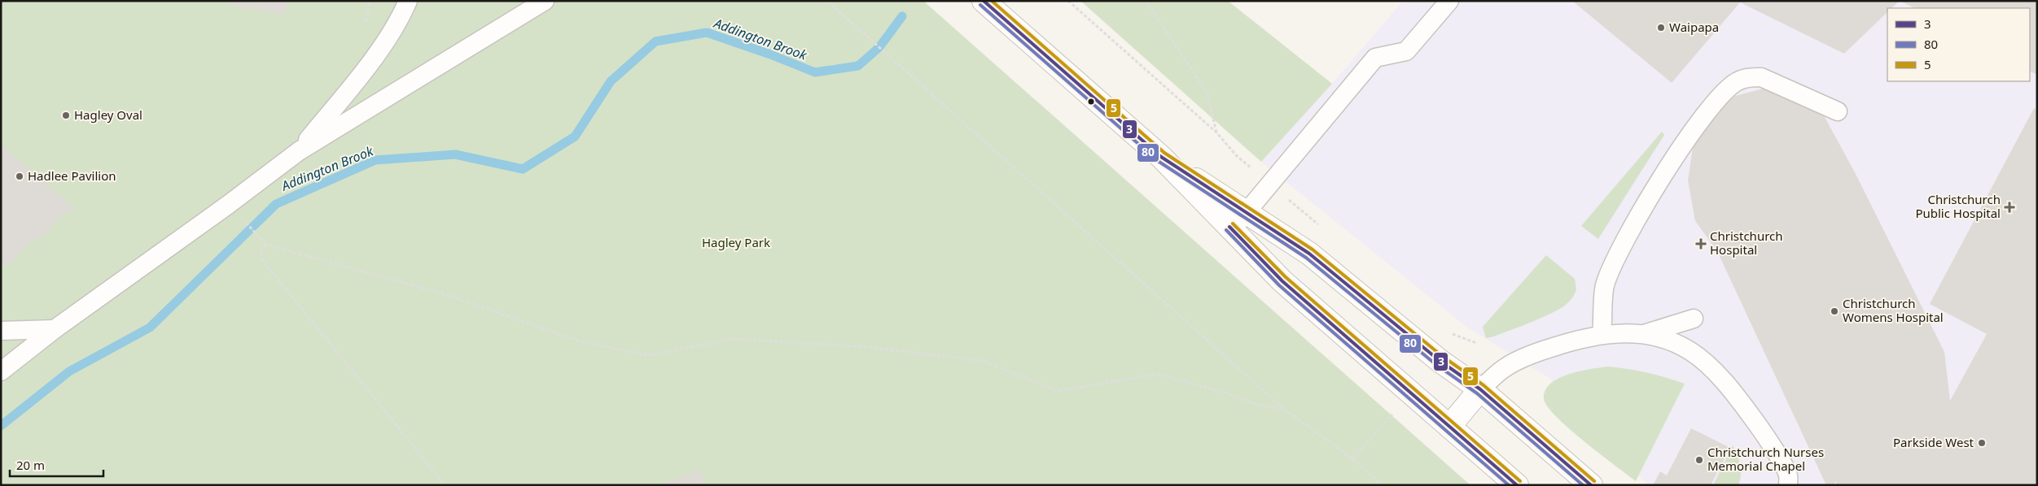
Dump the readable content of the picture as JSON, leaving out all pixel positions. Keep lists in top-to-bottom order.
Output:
{
  "water": ["Addington Brook"],
  "parks": ["Hagley Park"],
  "places": {
    "other": [
      "Waipapa",
      "Hagley Oval",
      "Hadlee Pavilion",
      "Christchurch Womens Hospital",
      "Parkside West",
      "Christchurch Nurses Memorial Chapel"
    ],
    "health": ["Christchurch Public Hospital", "Christchurch Hospital"]
  },
  "lines": ["transit line 3", "transit line 5", "transit line 80"],
  "legend": ["3", "80", "5"],
  "scale_bar": "20 m"
}
